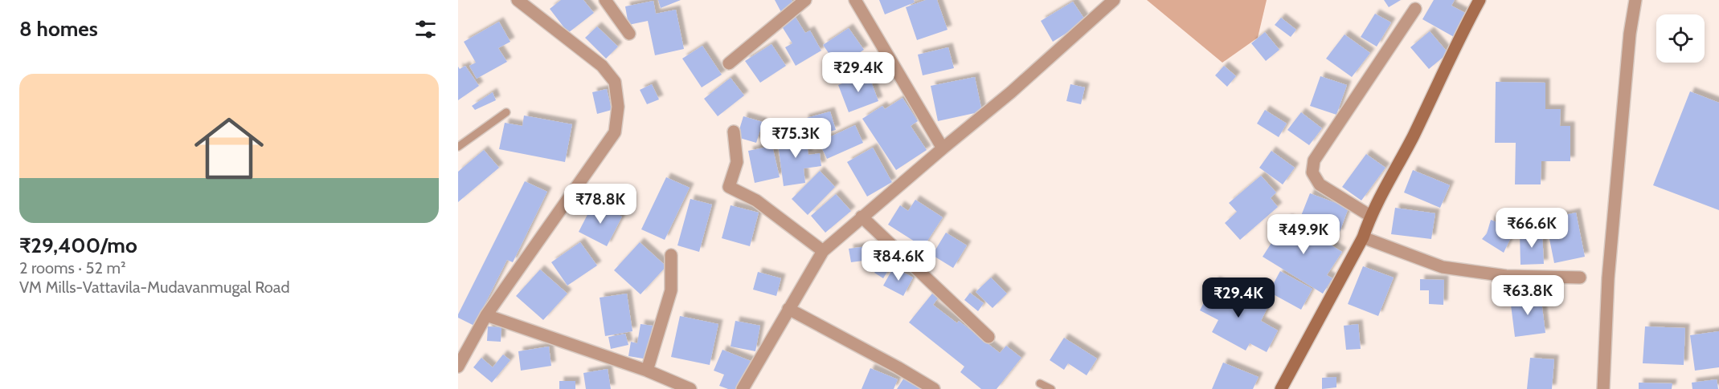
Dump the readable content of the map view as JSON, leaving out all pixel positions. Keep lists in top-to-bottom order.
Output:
{
  "page": {
    "heading": "8 homes",
    "price": [
      "₹29.4K",
      "₹75.3K",
      "₹78.8K",
      "₹66.6K",
      "₹49.9K",
      "₹84.6K",
      "₹63.8K",
      "₹29.4K"
    ],
    "list": [
      {
        "name": "₹29,400/mo",
        "note": "2 rooms · 52 m² · VM Mills-Vattavila-Mudavanmugal Road"
      }
    ]
  }
}
